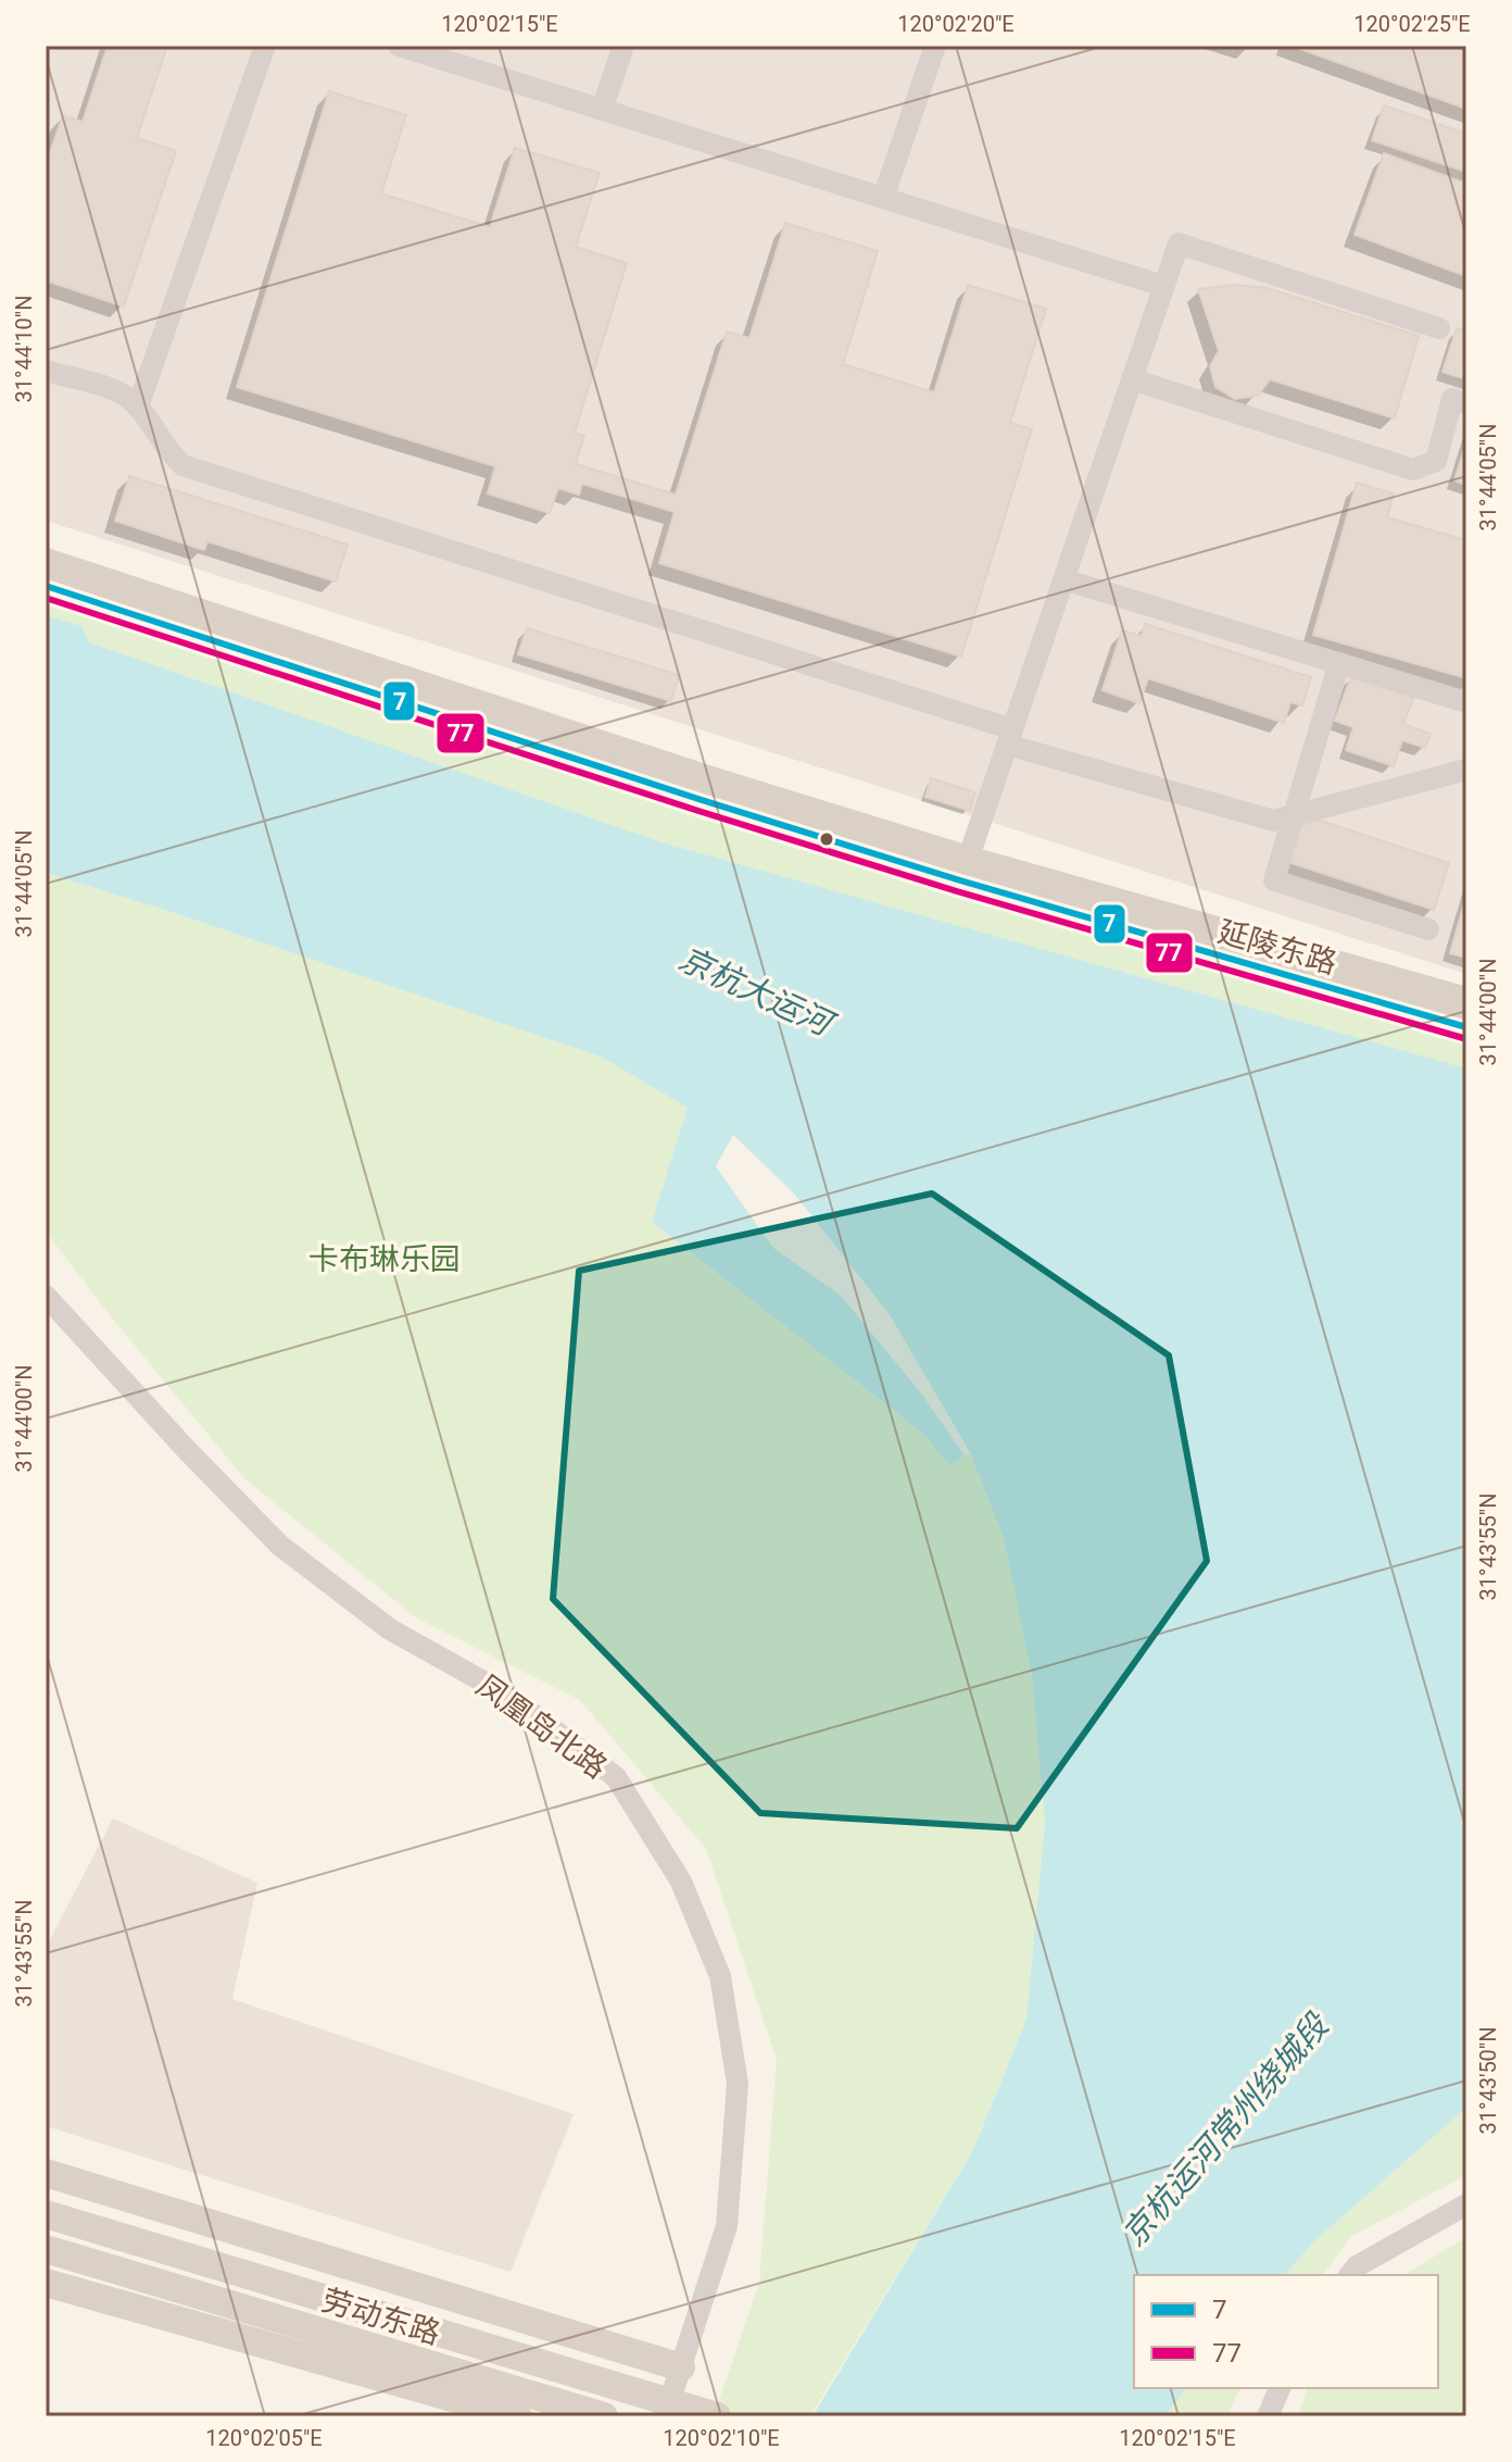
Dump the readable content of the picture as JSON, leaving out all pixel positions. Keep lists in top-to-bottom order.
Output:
{
  "streets": {
    "main road": ["延陵东路", "劳动东路"],
    "street": ["凤凰岛北路"]
  },
  "water": ["京杭大运河", "京杭运河常州绕城段"],
  "parks": ["卡布琳乐园"],
  "lines": ["transit line 7", "transit line 77"],
  "legend": ["7", "77"],
  "coordinates": [
    "120°02'15\"E",
    "120°02'20\"E",
    "120°02'25\"E",
    "31°44'10\"N",
    "31°44'05\"N",
    "31°44'00\"N",
    "31°43'55\"N",
    "31°43'50\"N",
    "120°02'05\"E",
    "120°02'10\"E"
  ]
}
